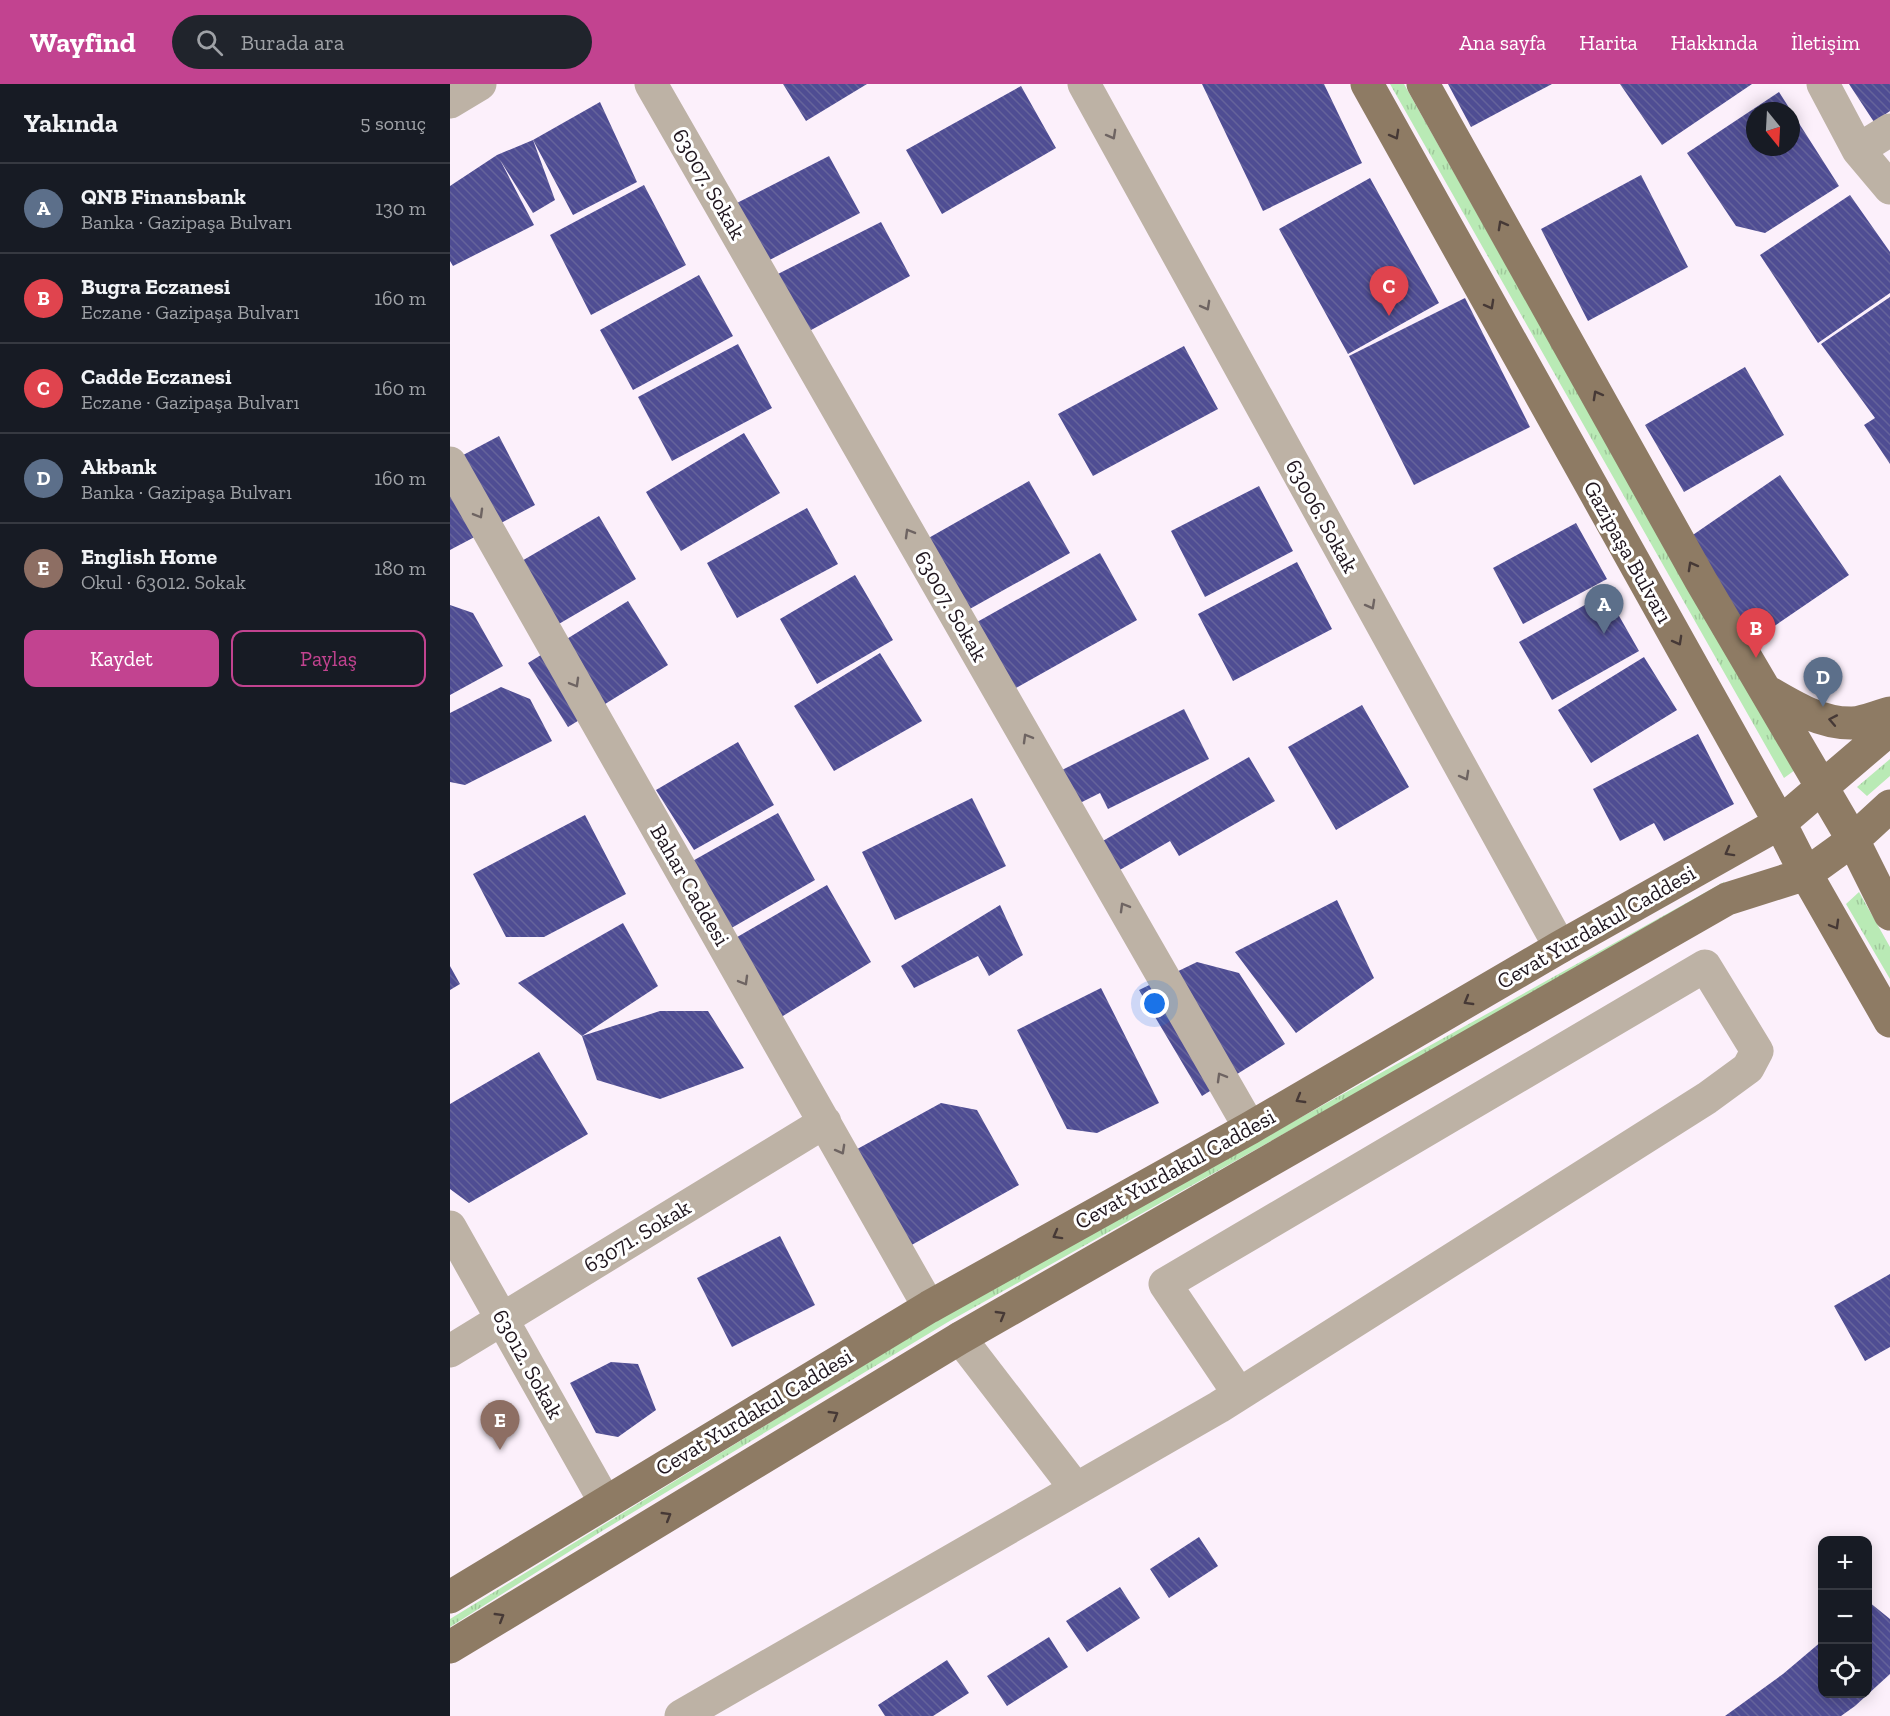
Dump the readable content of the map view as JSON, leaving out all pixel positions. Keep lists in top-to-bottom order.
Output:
{
  "streets": {
    "main road": ["Gazipaşa Bulvarı", "Cevat Yurdakul Caddesi"],
    "street": [
      "63007. Sokak",
      "63006. Sokak",
      "Bahar Caddesi",
      "63071. Sokak",
      "63012. Sokak"
    ]
  },
  "crossings": [
    ["63007. Sokak", "Cevat Yurdakul Caddesi"],
    ["63006. Sokak", "Cevat Yurdakul Caddesi"],
    ["Gazipaşa Bulvarı", "Cevat Yurdakul Caddesi"],
    ["Bahar Caddesi", "Cevat Yurdakul Caddesi"],
    ["Bahar Caddesi", "63071. Sokak"],
    ["Cevat Yurdakul Caddesi", "63012. Sokak"],
    ["63071. Sokak", "63012. Sokak"]
  ],
  "one_way": ["63007. Sokak", "63006. Sokak", "Bahar Caddesi"],
  "north": "bottom",
  "page": {
    "header": "Wayfind",
    "search": "Burada ara",
    "nav": [
      "Ana sayfa",
      "Harita",
      "Hakkında",
      "İletişim"
    ],
    "heading": ["Yakında", "5 sonuç"],
    "list": [
      {
        "mark": "A",
        "name": "QNB Finansbank",
        "note": "Banka · Gazipaşa Bulvarı",
        "value": "130 m"
      },
      {
        "mark": "B",
        "name": "Bugra Eczanesi",
        "note": "Eczane · Gazipaşa Bulvarı",
        "value": "160 m"
      },
      {
        "mark": "C",
        "name": "Cadde Eczanesi",
        "note": "Eczane · Gazipaşa Bulvarı",
        "value": "160 m"
      },
      {
        "mark": "D",
        "name": "Akbank",
        "note": "Banka · Gazipaşa Bulvarı",
        "value": "160 m"
      },
      {
        "mark": "E",
        "name": "English Home",
        "note": "Okul · 63012. Sokak",
        "value": "180 m"
      }
    ],
    "pins": [
      "C",
      "A",
      "B",
      "D",
      "E"
    ],
    "buttons": ["Kaydet", "Paylaş"],
    "map_buttons": ["+", "−"]
  }
}
